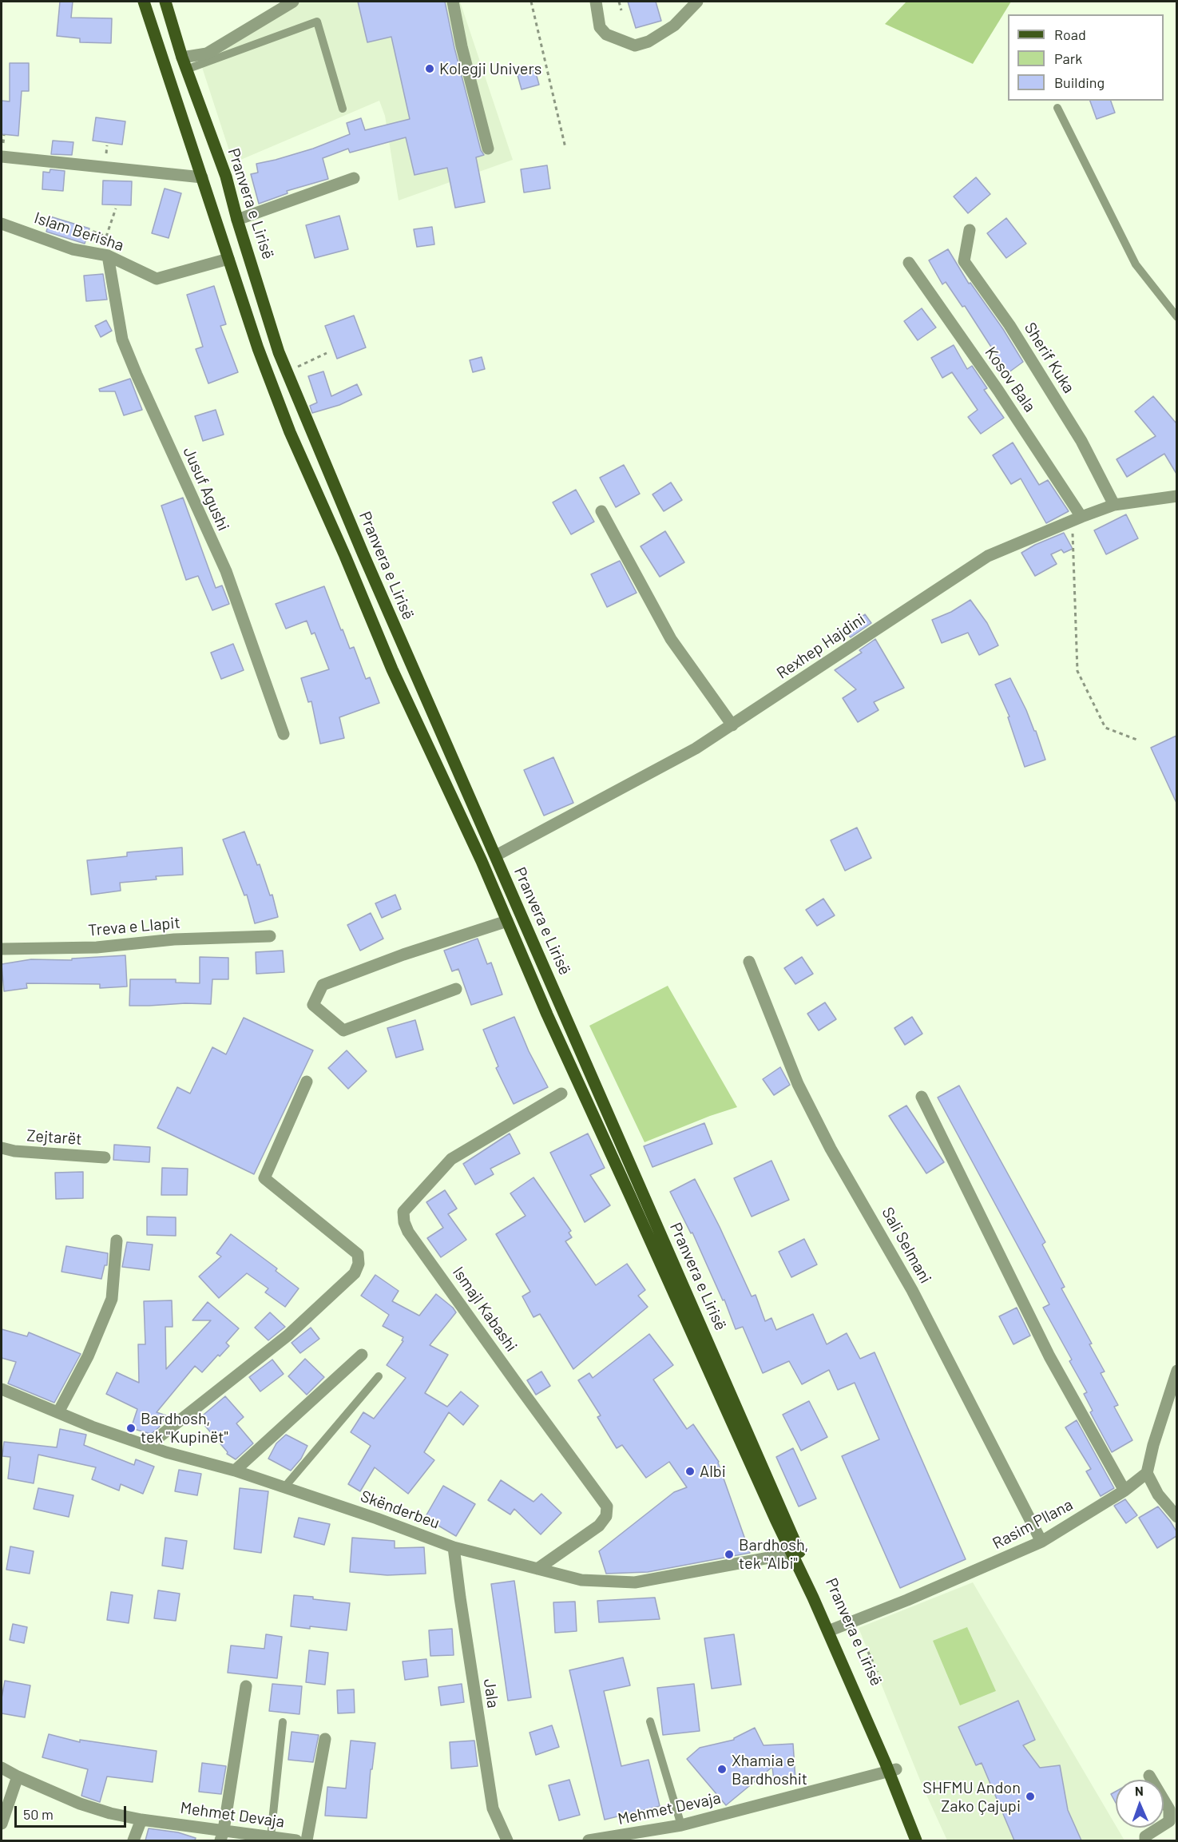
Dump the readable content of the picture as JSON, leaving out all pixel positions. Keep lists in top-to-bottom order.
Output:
{
  "streets": {
    "main road": ["Pranvera e Lirisë"],
    "street": [
      "Islam Berisha",
      "Sherif Kuka",
      "Kosov Bala",
      "Jusuf Agushi",
      "Rexhep Hajdini",
      "Treva e Llapit",
      "Zejtarët",
      "Sali Selmani",
      "Ismajl Kabashi",
      "Skënderbeu",
      "Rasim Pllana",
      "Jala",
      "Mehmet Devaja"
    ]
  },
  "crossings": [
    ["Pranvera e Lirisë", "Islam Berisha"],
    ["Pranvera e Lirisë", "Rexhep Hajdini"],
    ["Pranvera e Lirisë", "Skënderbeu"],
    ["Pranvera e Lirisë", "Rasim Pllana"],
    ["Pranvera e Lirisë", "Mehmet Devaja"],
    ["Islam Berisha", "Jusuf Agushi"],
    ["Sherif Kuka", "Rexhep Hajdini"],
    ["Kosov Bala", "Rexhep Hajdini"],
    ["Sali Selmani", "Rasim Pllana"],
    ["Ismajl Kabashi", "Skënderbeu"],
    ["Skënderbeu", "Jala"]
  ],
  "places": [
    "Kolegji Univers",
    "Bardhosh, tek \"Kupinët\"",
    "Albi",
    "Bardhosh, tek \"Albi\"",
    "Xhamia e Bardhoshit",
    "SHFMU Andon Zako Çajupi"
  ],
  "legend": ["Road", "Park", "Building"],
  "scale_bar": "50 m",
  "north": "top"
}
